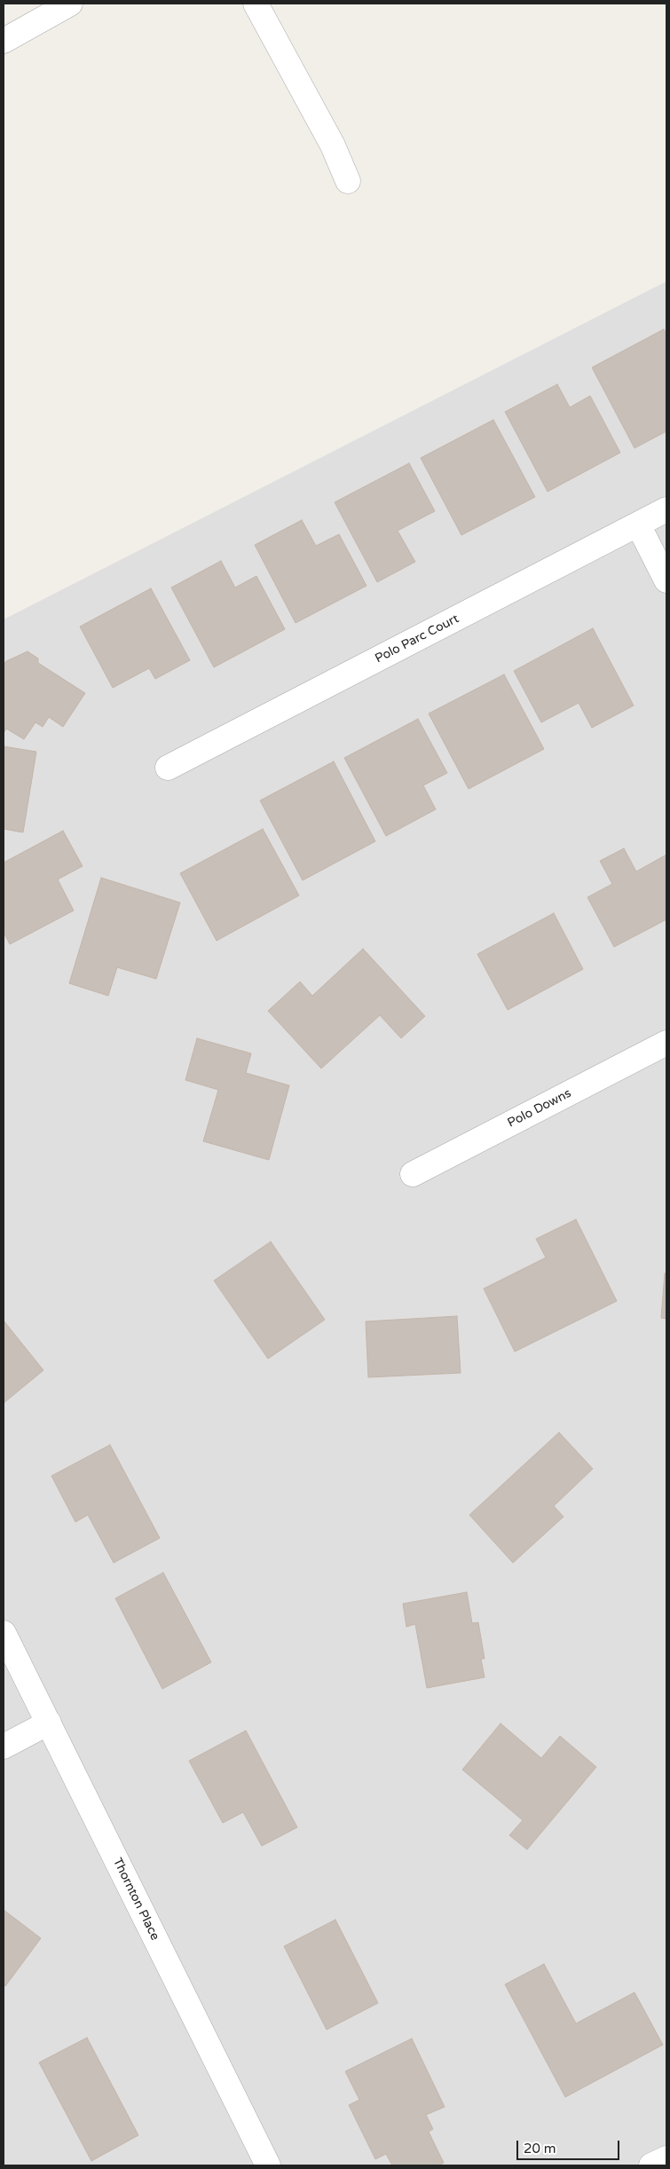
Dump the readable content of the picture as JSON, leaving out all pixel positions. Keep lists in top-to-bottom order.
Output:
{
  "streets": {
    "street": ["Polo Parc Court", "Polo Downs", "Thornton Place"]
  },
  "scale_bar": "20 m"
}
